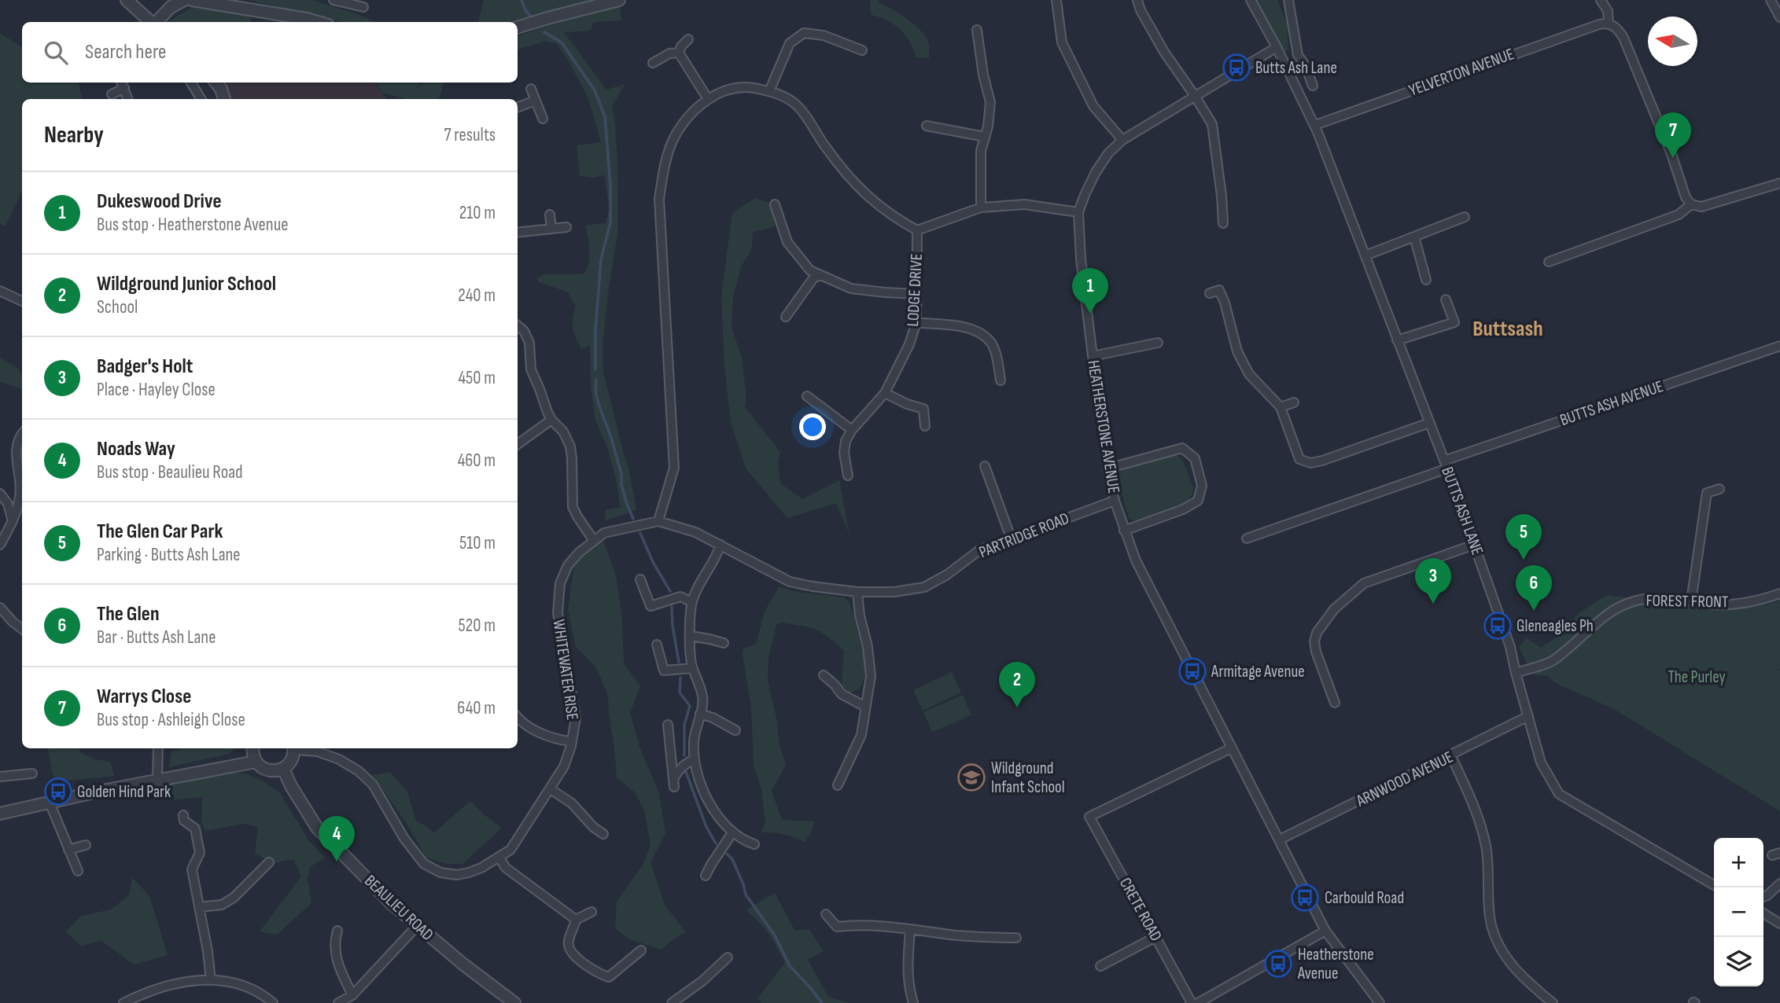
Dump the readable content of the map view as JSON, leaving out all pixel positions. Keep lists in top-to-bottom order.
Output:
{
  "streets": {
    "street": [
      "YELVERTON AVENUE",
      "LODGE DRIVE",
      "BUTTS ASH AVENUE",
      "HEATHERSTONE AVENUE",
      "BUTTS ASH LANE",
      "PARTRIDGE ROAD",
      "FOREST FRONT",
      "WHITEWATER RISE",
      "ARNWOOD AVENUE",
      "BEAULIEU ROAD",
      "CRETE ROAD"
    ]
  },
  "crossings": [
    ["YELVERTON AVENUE", "BUTTS ASH LANE"],
    ["BUTTS ASH AVENUE", "BUTTS ASH LANE"],
    ["HEATHERSTONE AVENUE", "PARTRIDGE ROAD"],
    ["HEATHERSTONE AVENUE", "ARNWOOD AVENUE"],
    ["HEATHERSTONE AVENUE", "CRETE ROAD"],
    ["BUTTS ASH LANE", "FOREST FRONT"],
    ["BUTTS ASH LANE", "ARNWOOD AVENUE"],
    ["PARTRIDGE ROAD", "WHITEWATER RISE"]
  ],
  "districts": ["Buttsash"],
  "parks": ["The Purley"],
  "places": {
    "bus stop": [
      "Butts Ash Lane",
      "Gleneagles Ph",
      "Armitage Avenue",
      "Golden Hind Park",
      "Carbould Road",
      "Heatherstone Avenue"
    ],
    "school or university": ["Wildground Infant School"]
  },
  "north": "left",
  "page": {
    "search": "Search here",
    "heading": ["Nearby", "7 results"],
    "pins": [
      "7",
      "1",
      "5",
      "3",
      "6",
      "2",
      "4"
    ],
    "list": [
      {
        "mark": "1",
        "name": "Dukeswood Drive",
        "note": "Bus stop · Heatherstone Avenue",
        "value": "210 m"
      },
      {
        "mark": "2",
        "name": "Wildground Junior School",
        "note": "School",
        "value": "240 m"
      },
      {
        "mark": "3",
        "name": "Badger's Holt",
        "note": "Place · Hayley Close",
        "value": "450 m"
      },
      {
        "mark": "4",
        "name": "Noads Way",
        "note": "Bus stop · Beaulieu Road",
        "value": "460 m"
      },
      {
        "mark": "5",
        "name": "The Glen Car Park",
        "note": "Parking · Butts Ash Lane",
        "value": "510 m"
      },
      {
        "mark": "6",
        "name": "The Glen",
        "note": "Bar · Butts Ash Lane",
        "value": "520 m"
      },
      {
        "mark": "7",
        "name": "Warrys Close",
        "note": "Bus stop · Ashleigh Close",
        "value": "640 m"
      }
    ],
    "map_buttons": ["+", "−"]
  }
}
